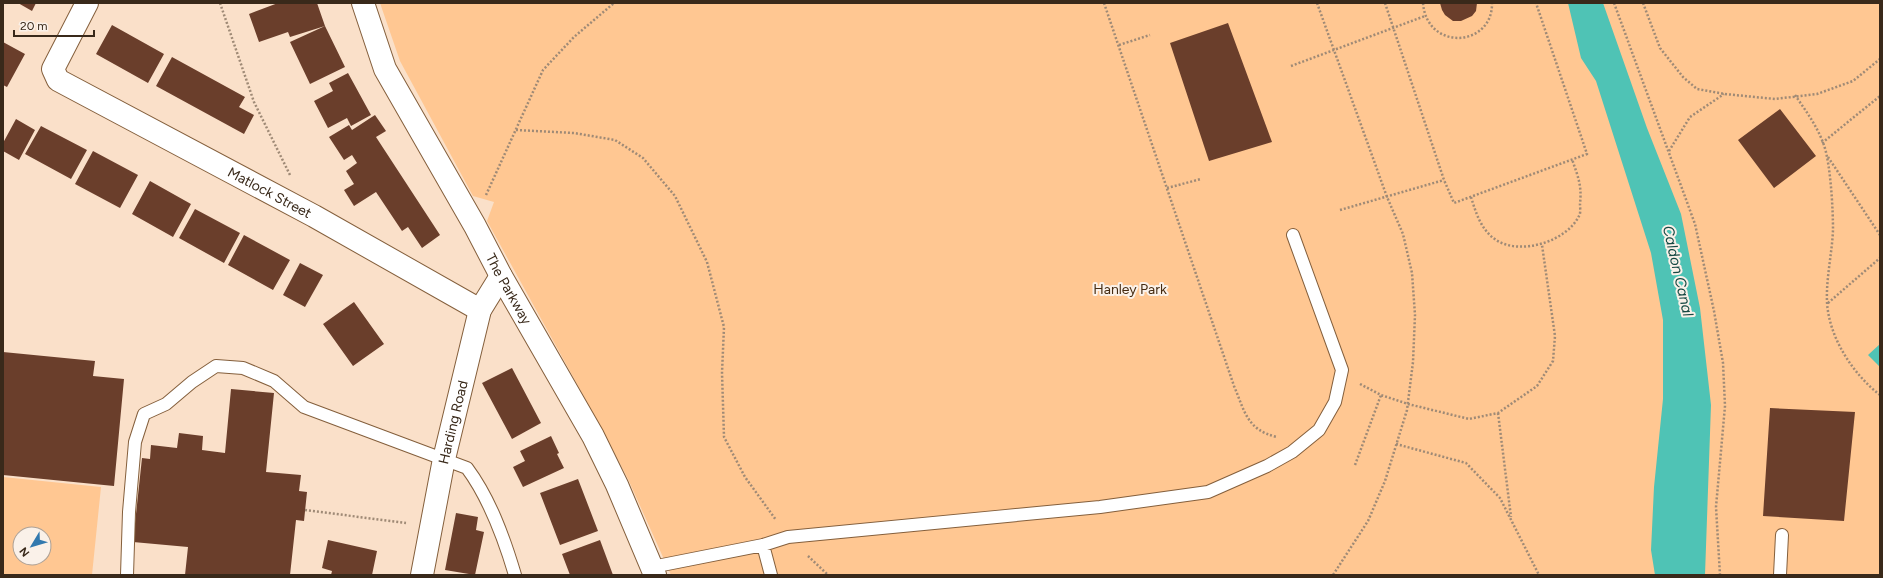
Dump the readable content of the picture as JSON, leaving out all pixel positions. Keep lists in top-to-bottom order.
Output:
{
  "streets": {
    "street": ["Matlock Street", "The Parkway", "Harding Road"]
  },
  "crossings": [
    ["Matlock Street", "Harding Road"],
    ["The Parkway", "Harding Road"]
  ],
  "water": ["Caldon Canal"],
  "parks": ["Hanley Park"],
  "scale_bar": "20 m",
  "north": "bottom left"
}
